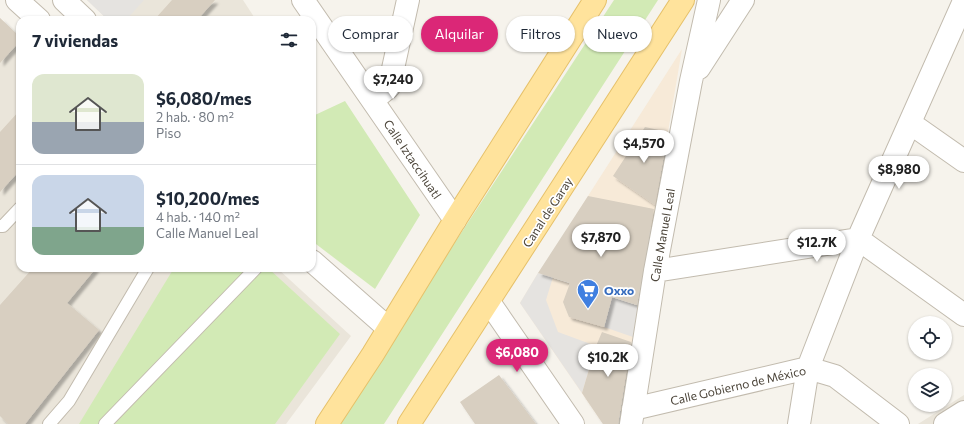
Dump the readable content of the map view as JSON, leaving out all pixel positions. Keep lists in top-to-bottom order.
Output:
{
  "streets": {
    "main road": ["Canal de Garay"],
    "street": ["Calle Iztaccihuatl", "Calle Manuel Leal", "Calle Gobierno de México"]
  },
  "crossings": [
    ["Calle Manuel Leal", "Calle Gobierno de México"]
  ],
  "places": {
    "supermarket": ["Oxxo"]
  },
  "page": {
    "chip": [
      "Comprar",
      "Alquilar",
      "Filtros",
      "Nuevo"
    ],
    "heading": "7 viviendas",
    "list": [
      {
        "name": "$6,080/mes",
        "note": "2 hab. · 80 m² · Piso"
      },
      {
        "name": "$10,200/mes",
        "note": "4 hab. · 140 m² · Calle Manuel Leal"
      }
    ],
    "price": [
      "$7,240",
      "$4,570",
      "$8,980",
      "$7,870",
      "$12.7K",
      "$6,080",
      "$10.2K"
    ]
  }
}
